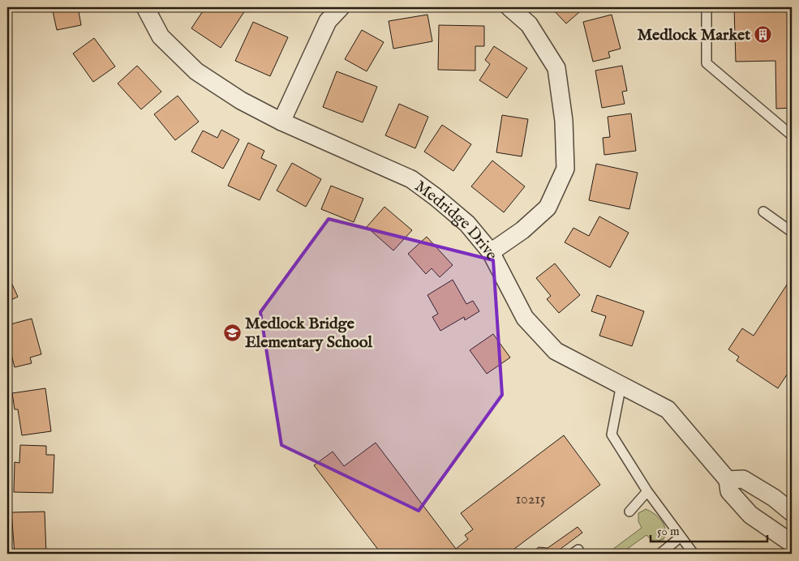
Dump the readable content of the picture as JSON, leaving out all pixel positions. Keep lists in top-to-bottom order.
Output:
{
  "streets": {
    "street": ["Medridge Drive"]
  },
  "places": {
    "building": ["Medlock Market"],
    "school or university": ["Medlock Bridge Elementary School"]
  },
  "house_numbers": ["10215"],
  "scale_bar": "50 m"
}
